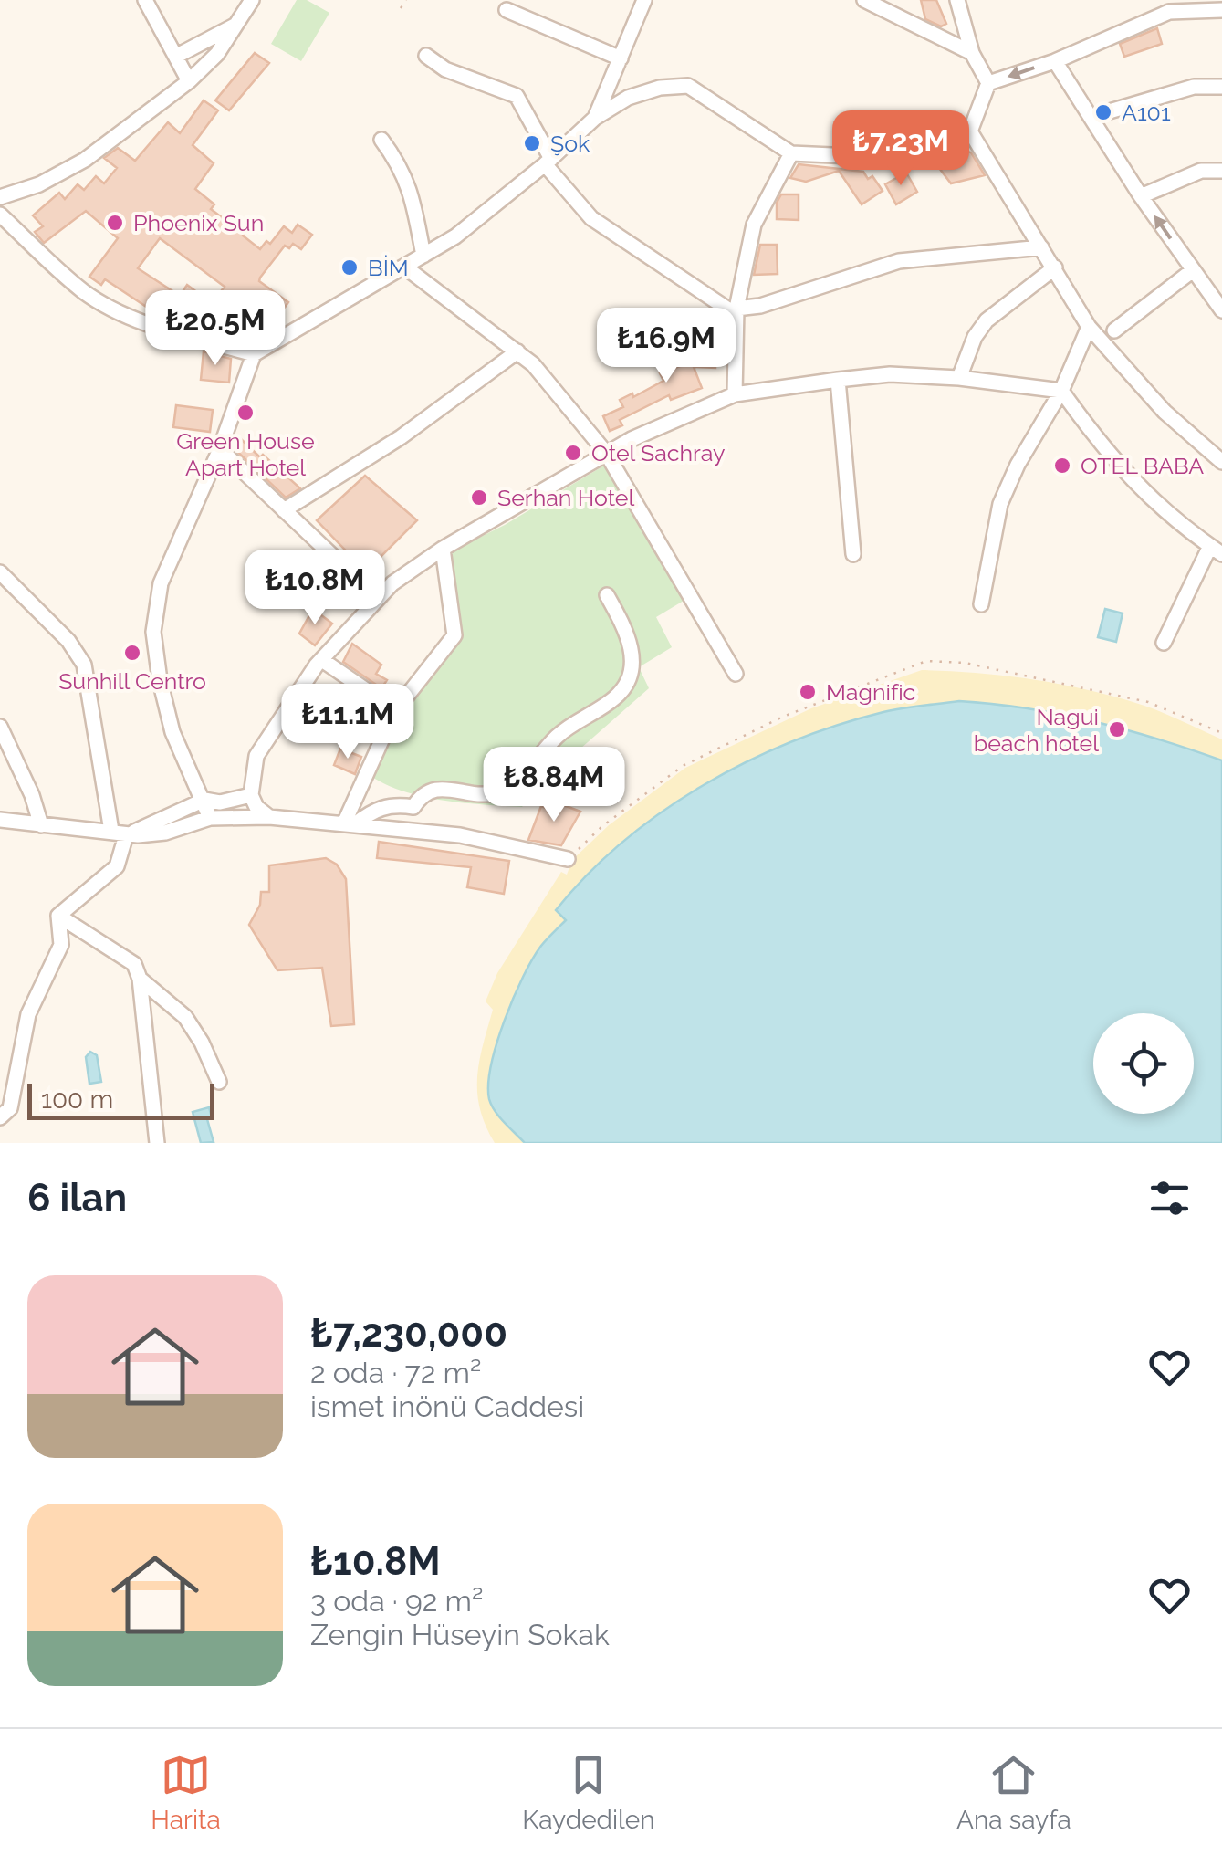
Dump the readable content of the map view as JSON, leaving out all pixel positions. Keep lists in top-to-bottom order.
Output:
{
  "places": [
    "A101",
    "Şok",
    "Phoenix Sun",
    "BİM",
    "Green House Apart Hotel",
    "Otel Sachray",
    "OTEL BABA",
    "Serhan Hotel",
    "Sunhill Centro",
    "Magnific",
    "Nagui beach hotel"
  ],
  "scale_bar": "100 m",
  "page": {
    "price": [
      "₺7.23M",
      "₺20.5M",
      "₺16.9M",
      "₺10.8M",
      "₺11.1M",
      "₺8.84M"
    ],
    "scale": "100 m",
    "heading": "6 ilan",
    "list": [
      {
        "name": "₺7,230,000",
        "note": "2 oda · 72 m² · ismet inönü Caddesi"
      },
      {
        "name": "₺10.8M",
        "note": "3 oda · 92 m² · Zengin Hüseyin Sokak"
      }
    ],
    "tabs": ["Harita", "Kaydedilen", "Ana sayfa"]
  }
}
